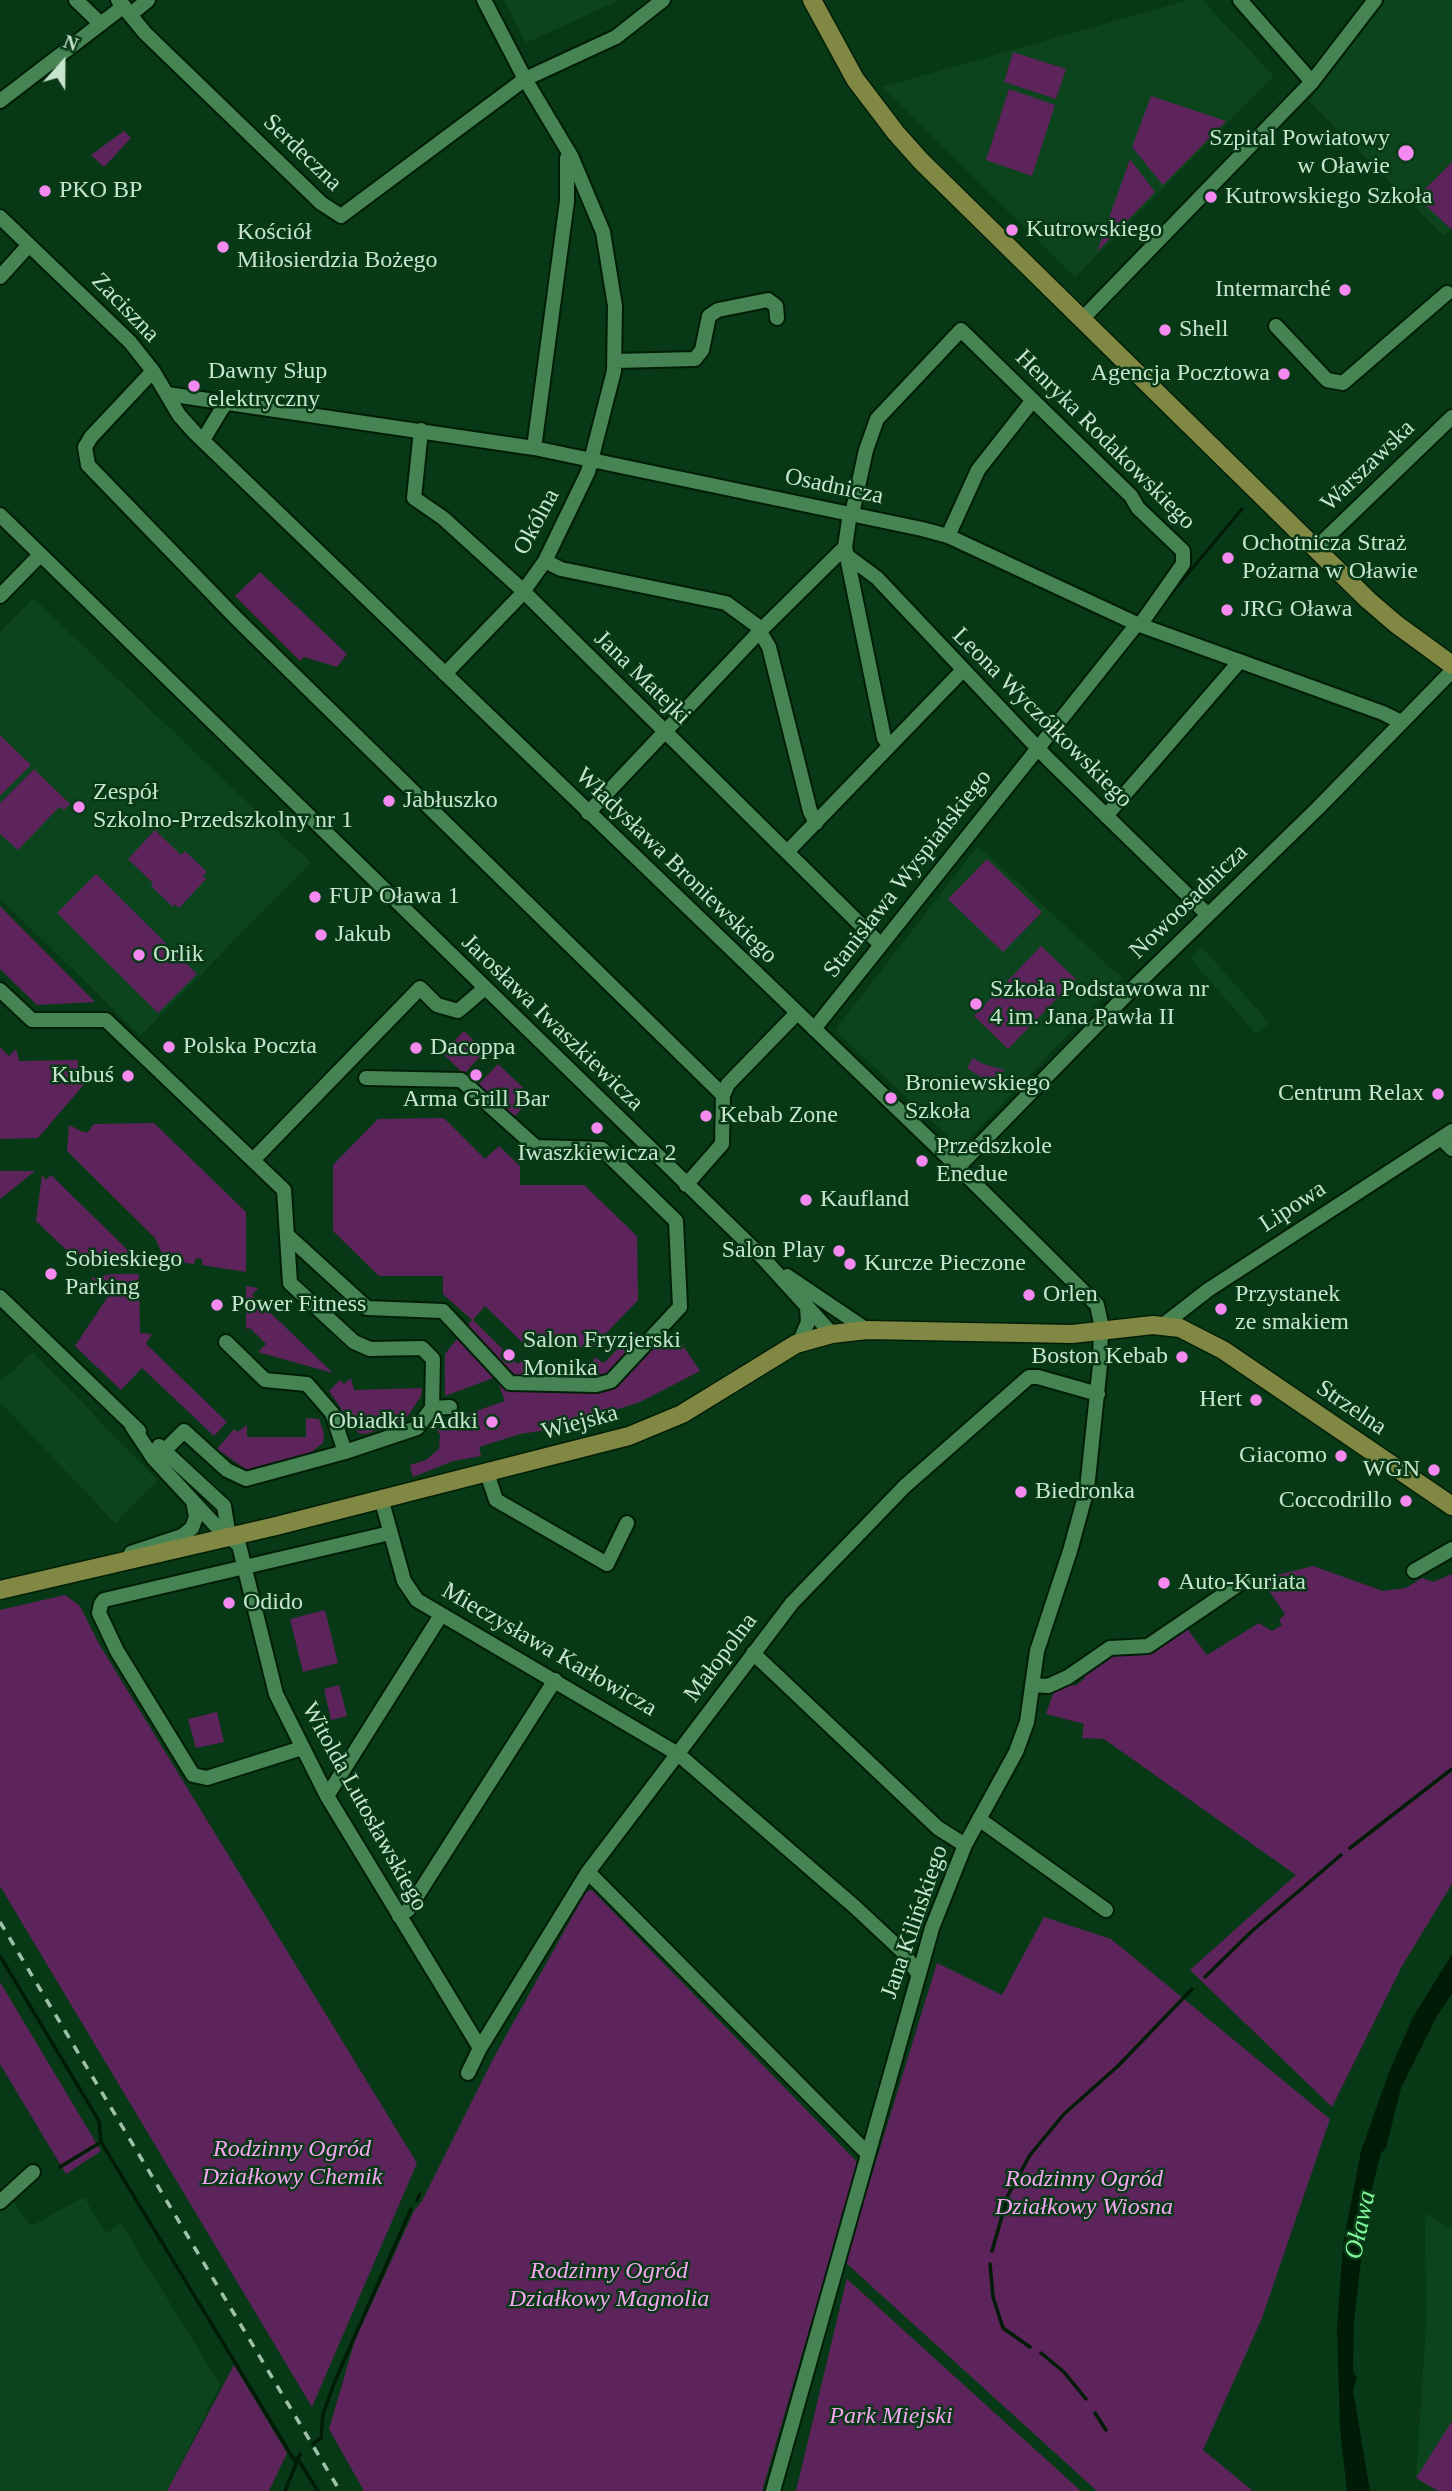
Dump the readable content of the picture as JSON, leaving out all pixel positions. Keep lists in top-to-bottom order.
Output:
{
  "streets": {
    "main road": ["Strzelna", "Wiejska"],
    "street": [
      "Serdeczna",
      "Zaciszna",
      "Henryka Rodakowskiego",
      "Warszawska",
      "Osadnicza",
      "Okólna",
      "Jana Matejki",
      "Leona Wyczółkowskiego",
      "Władysława Broniewskiego",
      "Stanisława Wyspiańskiego",
      "Nowoosadnicza",
      "Jarosława Iwaszkiewicza",
      "Lipowa",
      "Mieczysława Karłowicza",
      "Małopolna",
      "Witolda Lutosławskiego",
      "Jana Kilińskiego"
    ]
  },
  "crossings": [
    ["Serdeczna", "Okólna"],
    ["Zaciszna", "Władysława Broniewskiego"],
    ["Henryka Rodakowskiego", "Osadnicza"],
    ["Henryka Rodakowskiego", "Leona Wyczółkowskiego"],
    ["Henryka Rodakowskiego", "Stanisława Wyspiańskiego"],
    ["Osadnicza", "Okólna"],
    ["Osadnicza", "Jana Matejki"],
    ["Osadnicza", "Nowoosadnicza"],
    ["Okólna", "Jana Matejki"],
    ["Okólna", "Władysława Broniewskiego"],
    ["Jana Matejki", "Stanisława Wyspiańskiego"],
    ["Leona Wyczółkowskiego", "Stanisława Wyspiańskiego"],
    ["Leona Wyczółkowskiego", "Nowoosadnicza"],
    ["Władysława Broniewskiego", "Stanisława Wyspiańskiego"],
    ["Władysława Broniewskiego", "Nowoosadnicza"],
    ["Władysława Broniewskiego", "Wiejska"],
    ["Władysława Broniewskiego", "Jana Kilińskiego"],
    ["Jarosława Iwaszkiewicza", "Wiejska"],
    ["Lipowa", "Strzelna"],
    ["Lipowa", "Wiejska"],
    ["Strzelna", "Wiejska"],
    ["Wiejska", "Mieczysława Karłowicza"],
    ["Wiejska", "Witolda Lutosławskiego"],
    ["Wiejska", "Jana Kilińskiego"],
    ["Mieczysława Karłowicza", "Małopolna"],
    ["Małopolna", "Witolda Lutosławskiego"],
    ["Małopolna", "Jana Kilińskiego"]
  ],
  "water": ["Oława"],
  "parks": [
    "Rodzinny Ogród Działkowy Chemik",
    "Rodzinny Ogród Działkowy Wiosna",
    "Rodzinny Ogród Działkowy Magnolia",
    "Park Miejski"
  ],
  "places": [
    "Szpital Powiatowy w Oławie",
    "PKO BP",
    "Kutrowskiego Szkoła",
    "Kutrowskiego",
    "Kościół Miłosierdzia Bożego",
    "Intermarché",
    "Shell",
    "Agencja Pocztowa",
    "Dawny Słup elektryczny",
    "Ochotnicza Straż Pożarna w Oławie",
    "JRG Oława",
    "Jabłuszko",
    "Zespół Szkolno-Przedszkolny nr 1",
    "FUP Oława 1",
    "Jakub",
    "Orlik",
    "Szkoła Podstawowa nr 4 im. Jana Pawła II",
    "Polska Poczta",
    "Dacoppa",
    "Arma Grill Bar",
    "Kubuś",
    "Centrum Relax",
    "Broniewskiego Szkoła",
    "Kebab Zone",
    "Iwaszkiewicza 2",
    "Przedszkole Enedue",
    "Kaufland",
    "Salon Play",
    "Kurcze Pieczone",
    "Sobieskiego Parking",
    "Orlen",
    "Power Fitness",
    "Przystanek ze smakiem",
    "Salon Fryzjerski Monika",
    "Boston Kebab",
    "Hert",
    "Obiadki u Adki",
    "Giacomo",
    "WGN",
    "Biedronka",
    "Coccodrillo",
    "Auto-Kuriata",
    "Odido"
  ],
  "north": "top"
}
